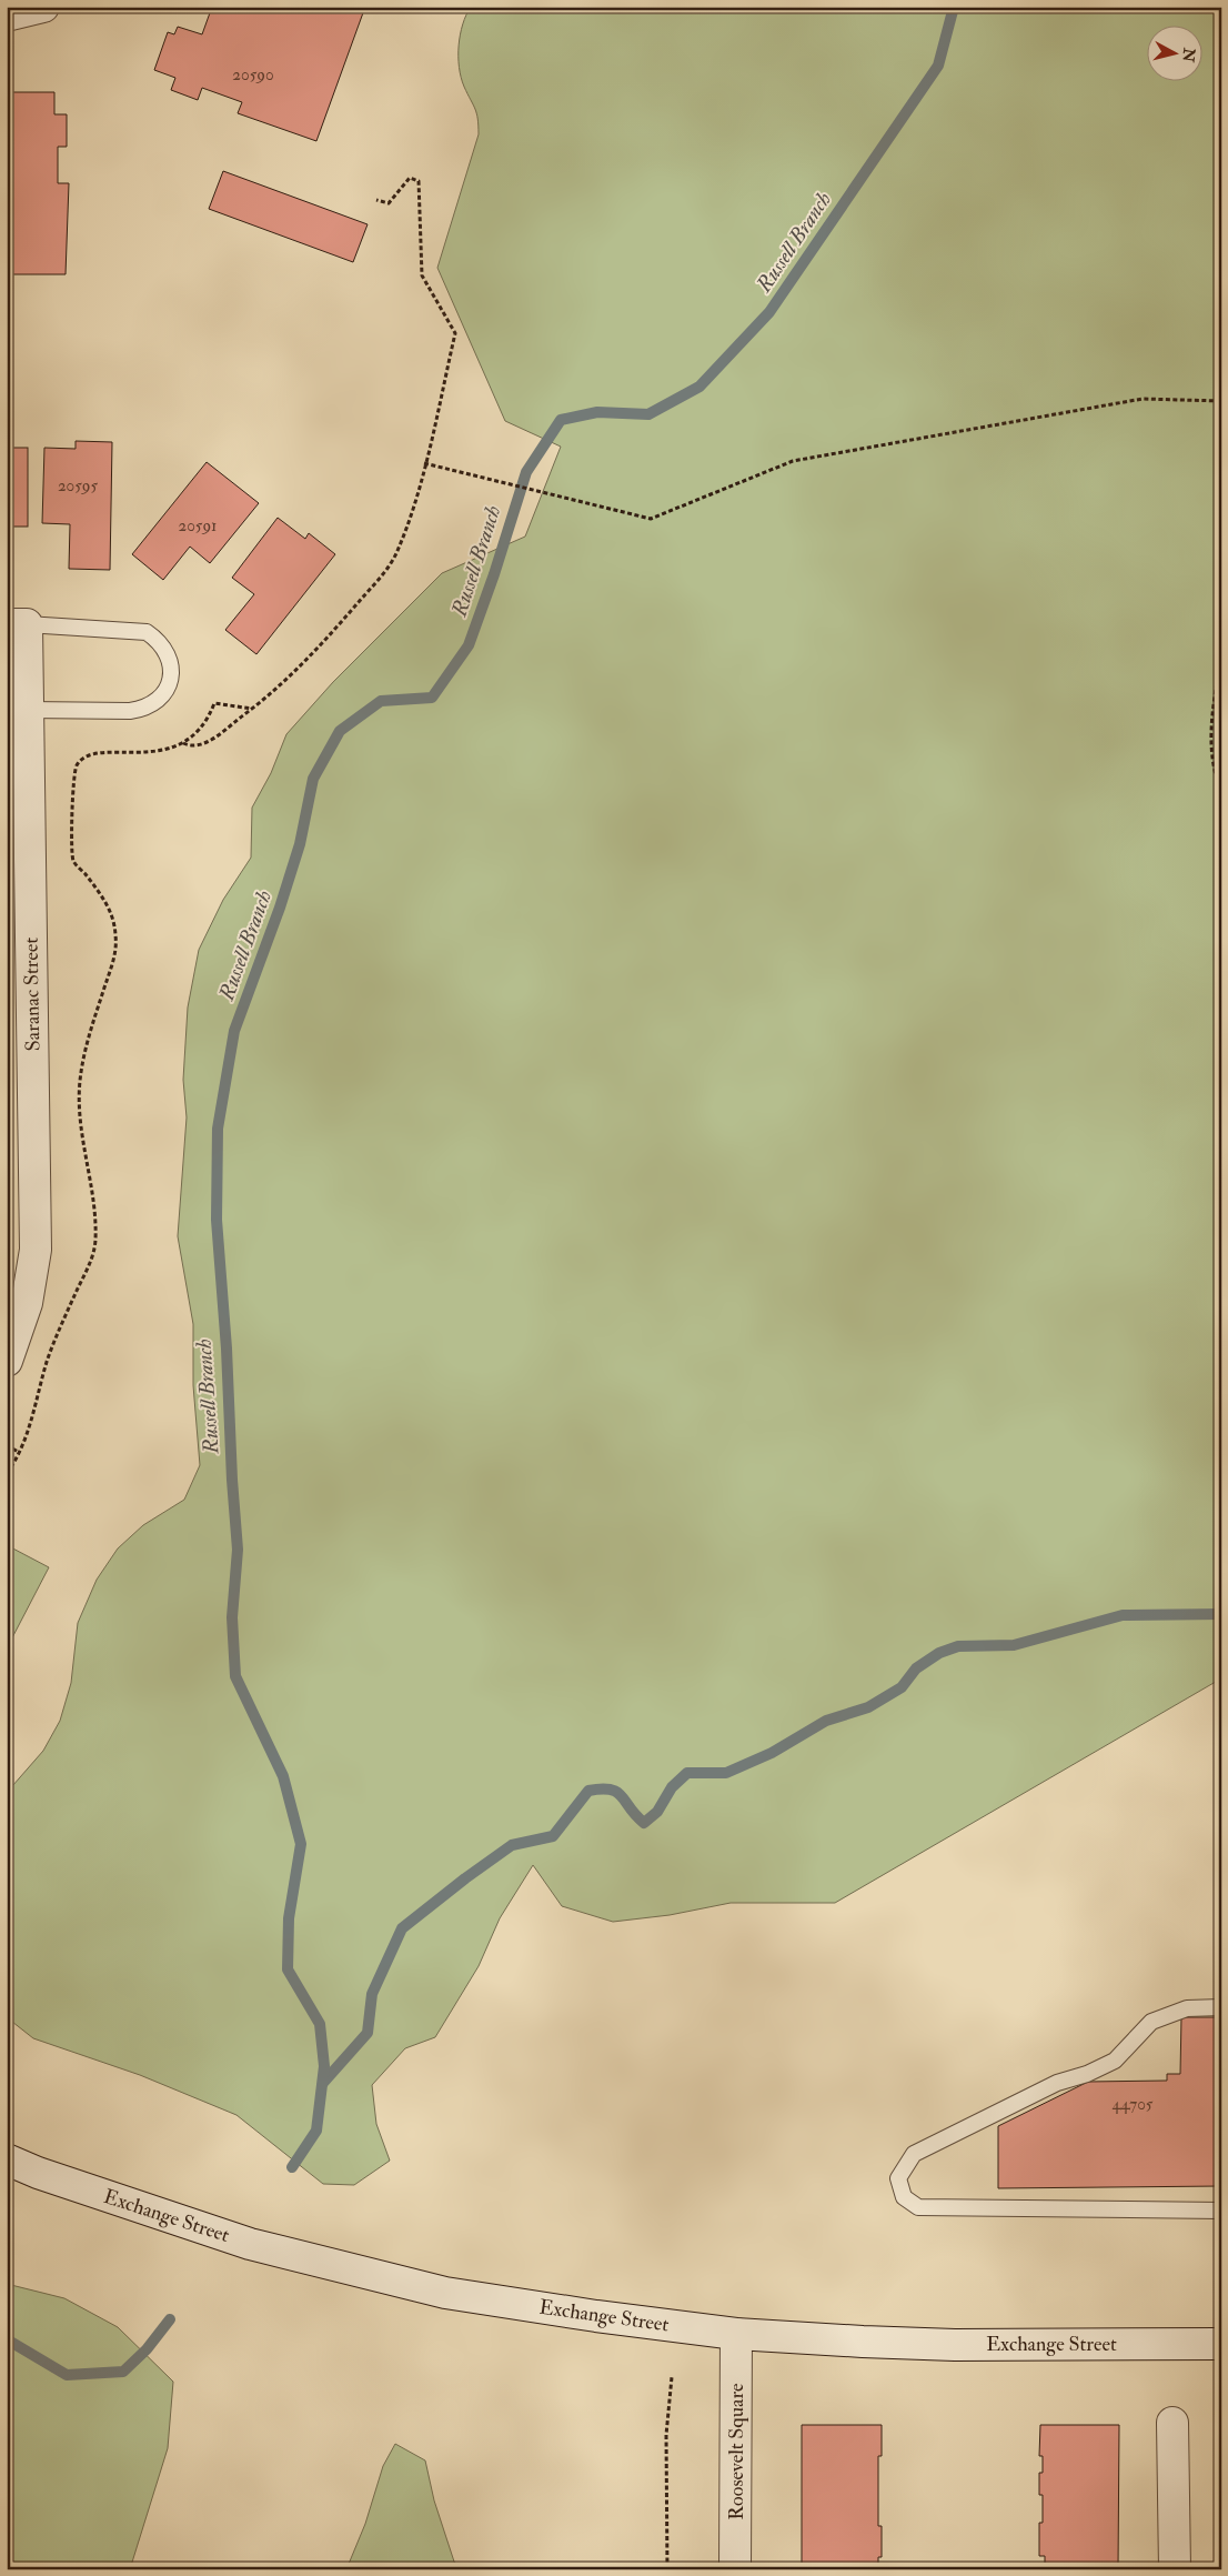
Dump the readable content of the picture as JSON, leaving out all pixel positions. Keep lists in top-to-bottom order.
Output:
{
  "streets": {
    "street": ["Saranac Street", "Exchange Street", "Roosevelt Square"]
  },
  "crossings": [
    ["Exchange Street", "Roosevelt Square"]
  ],
  "water": ["Russell Branch"],
  "house_numbers": [
    "20590",
    "20595",
    "20591",
    "44705"
  ],
  "north": "right"
}
